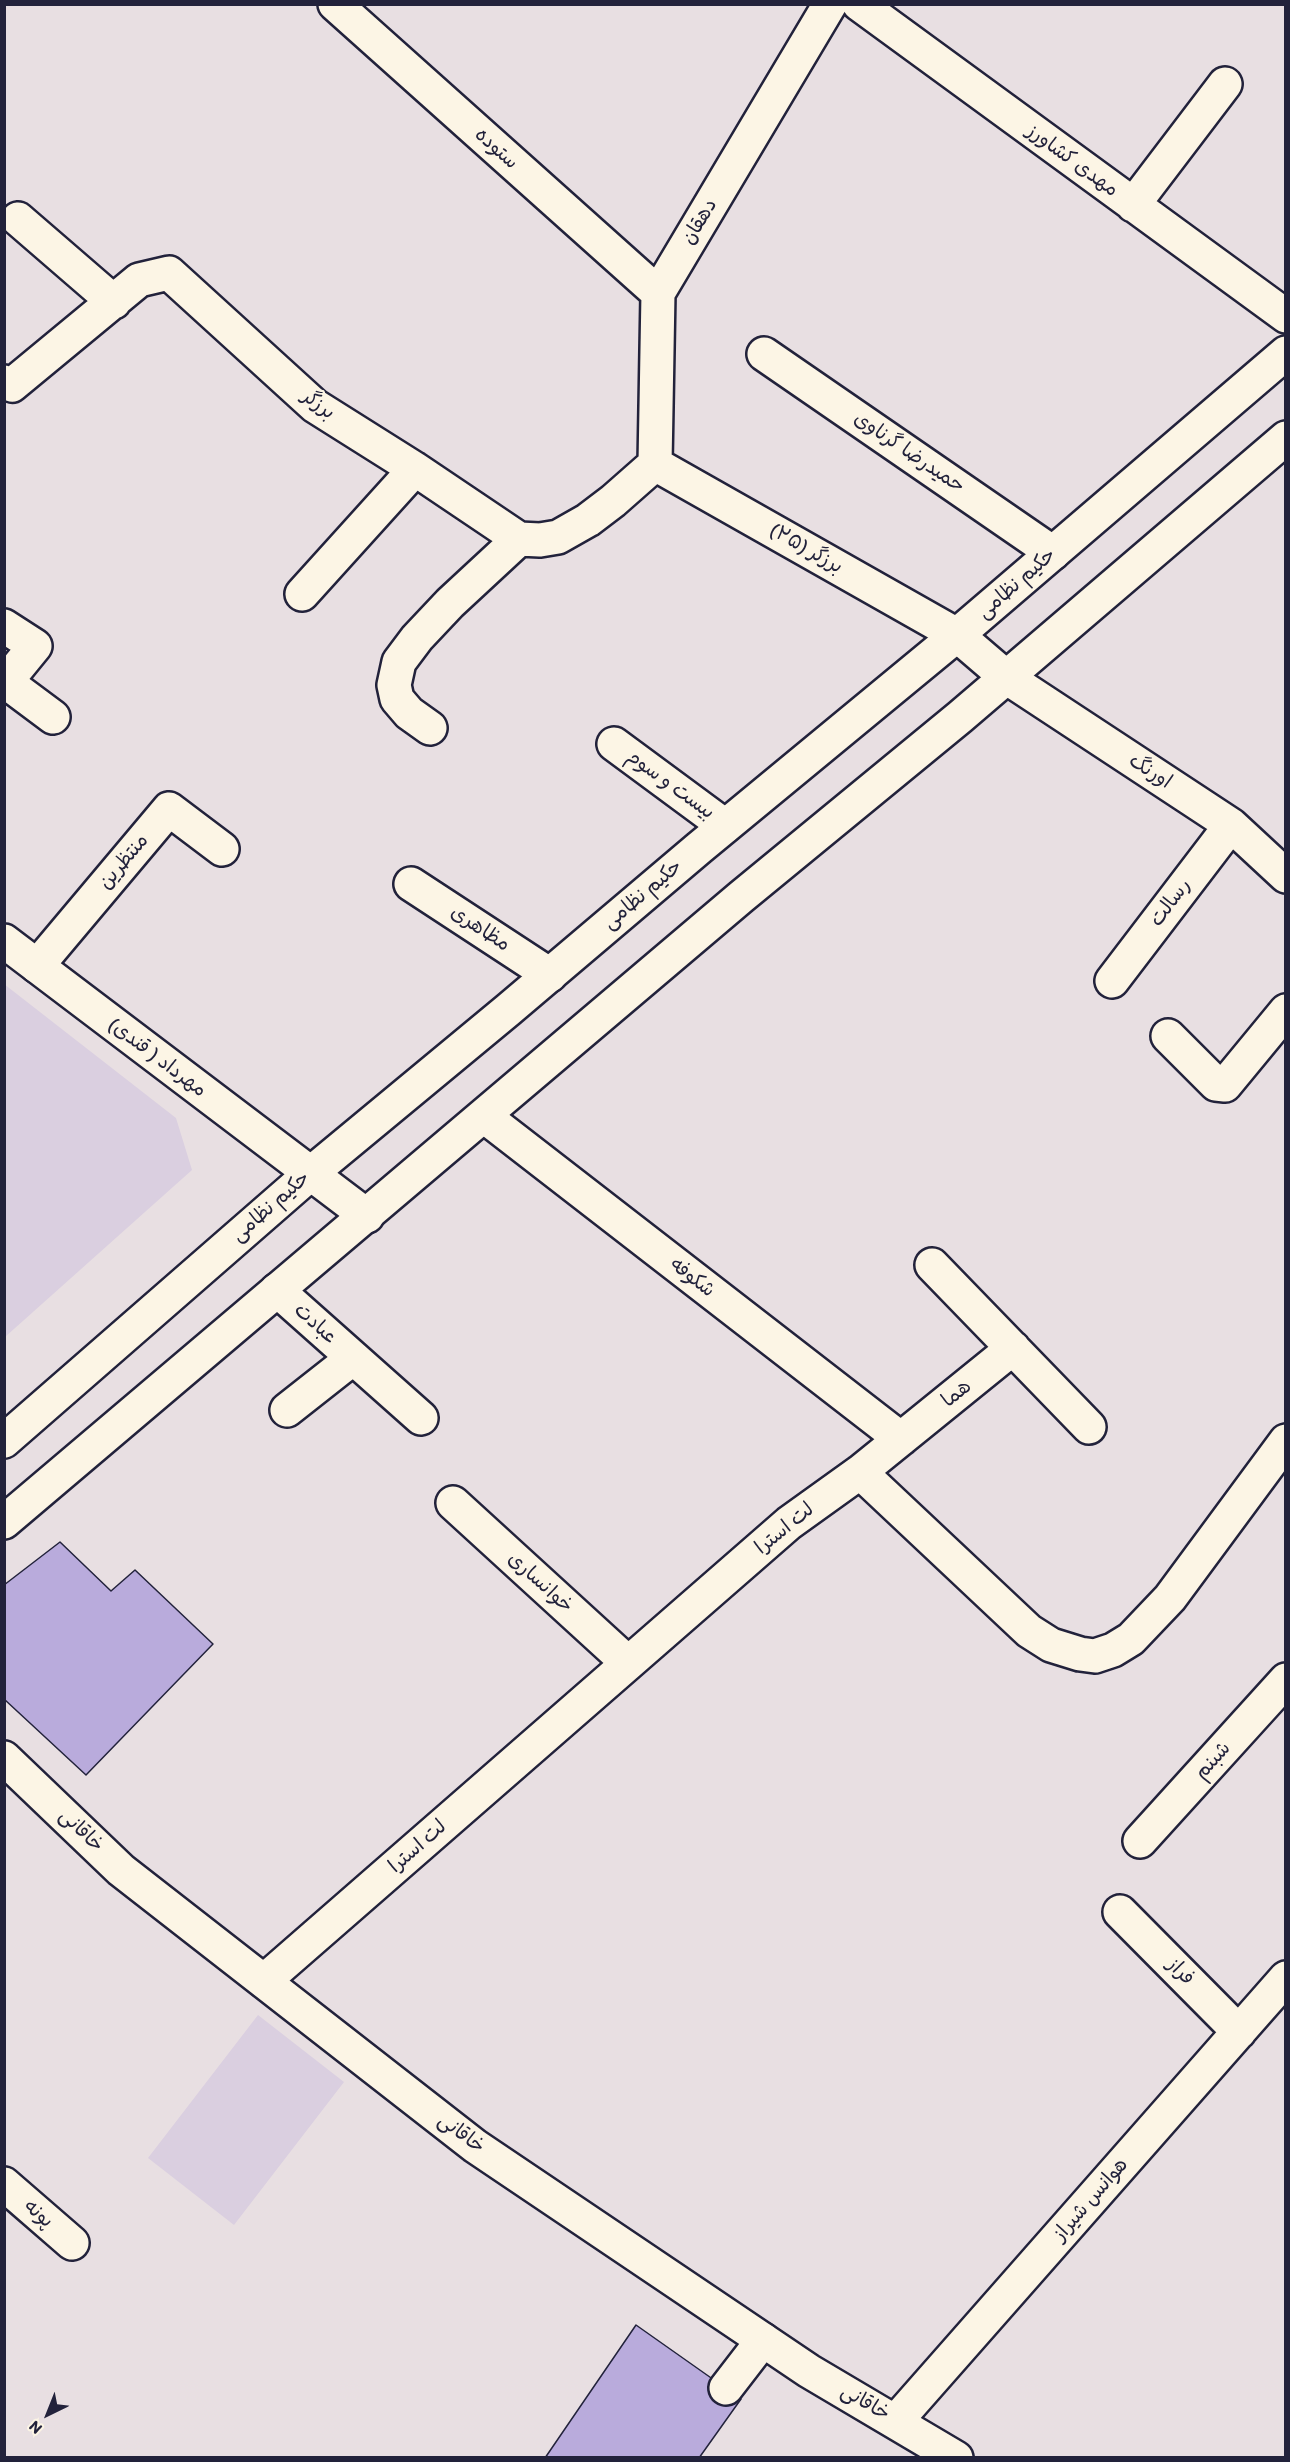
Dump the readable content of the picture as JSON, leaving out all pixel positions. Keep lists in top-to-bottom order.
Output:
{
  "streets": {
    "street": [
      "ستوده",
      "مهدی کشاورز",
      "دهقان",
      "برزگر",
      "حمیدرضا گرناوی",
      "برزگر (۲۵)",
      "حکیم نظامی",
      "اورنگ",
      "بیست و سوم",
      "منتظرین",
      "رسالت",
      "مظاهری",
      "مهرداد ( قندی)",
      "شکوفه",
      "عبادت",
      "هما",
      "لت استرا",
      "خوانساری",
      "شبنم",
      "خاقانی",
      "فراز",
      "هوانس شیراز",
      "پونه"
    ]
  },
  "crossings": [
    ["ستوده", "دهقان"],
    ["دهقان", "برزگر (۲۵)"],
    ["حمیدرضا گرناوی", "حکیم نظامی"],
    ["برزگر (۲۵)", "حکیم نظامی"],
    ["برزگر (۲۵)", "اورنگ"],
    ["حکیم نظامی", "بیست و سوم"],
    ["حکیم نظامی", "مظاهری"],
    ["حکیم نظامی", "مهرداد ( قندی)"],
    ["اورنگ", "رسالت"],
    ["منتظرین", "مهرداد ( قندی)"],
    ["شکوفه", "هما"],
    ["هما", "لت استرا"],
    ["لت استرا", "خوانساری"],
    ["لت استرا", "خاقانی"],
    ["خاقانی", "هوانس شیراز"],
    ["فراز", "هوانس شیراز"]
  ],
  "north": "bottom left"
}
